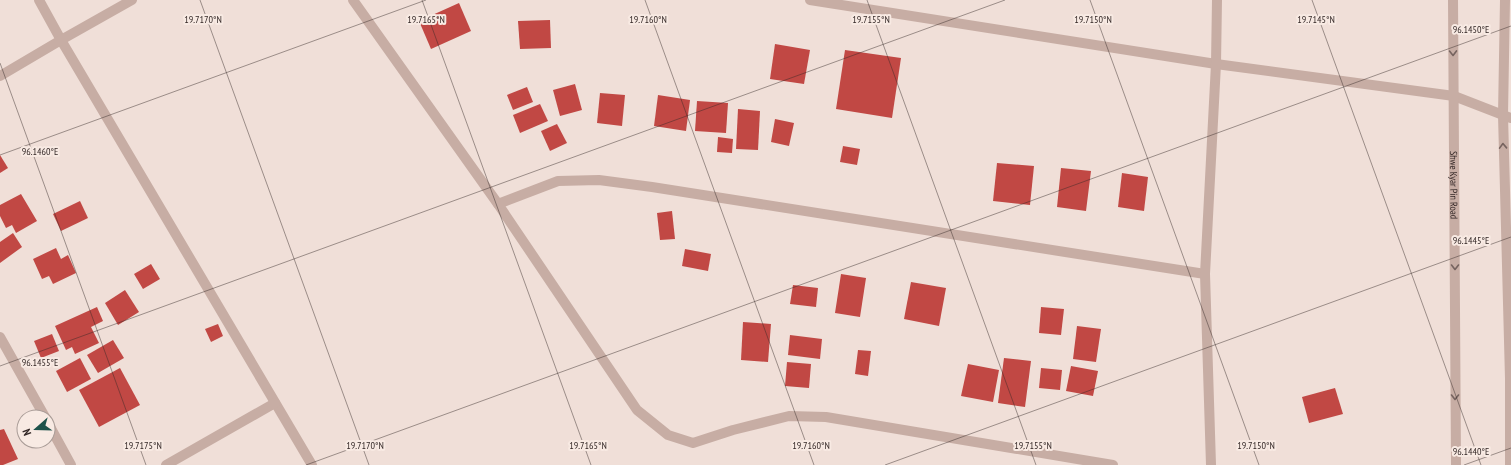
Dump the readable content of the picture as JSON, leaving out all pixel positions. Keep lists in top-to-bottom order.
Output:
{
  "streets": {
    "street": ["Shwe Kyar Pin Road"]
  },
  "north": "left",
  "coordinates": [
    "19.7170°N",
    "19.7165°N",
    "19.7160°N",
    "19.7155°N",
    "19.7150°N",
    "19.7145°N",
    "96.1450°E",
    "96.1460°E",
    "96.1445°E",
    "96.1455°E",
    "19.7175°N",
    "96.1440°E"
  ]
}
